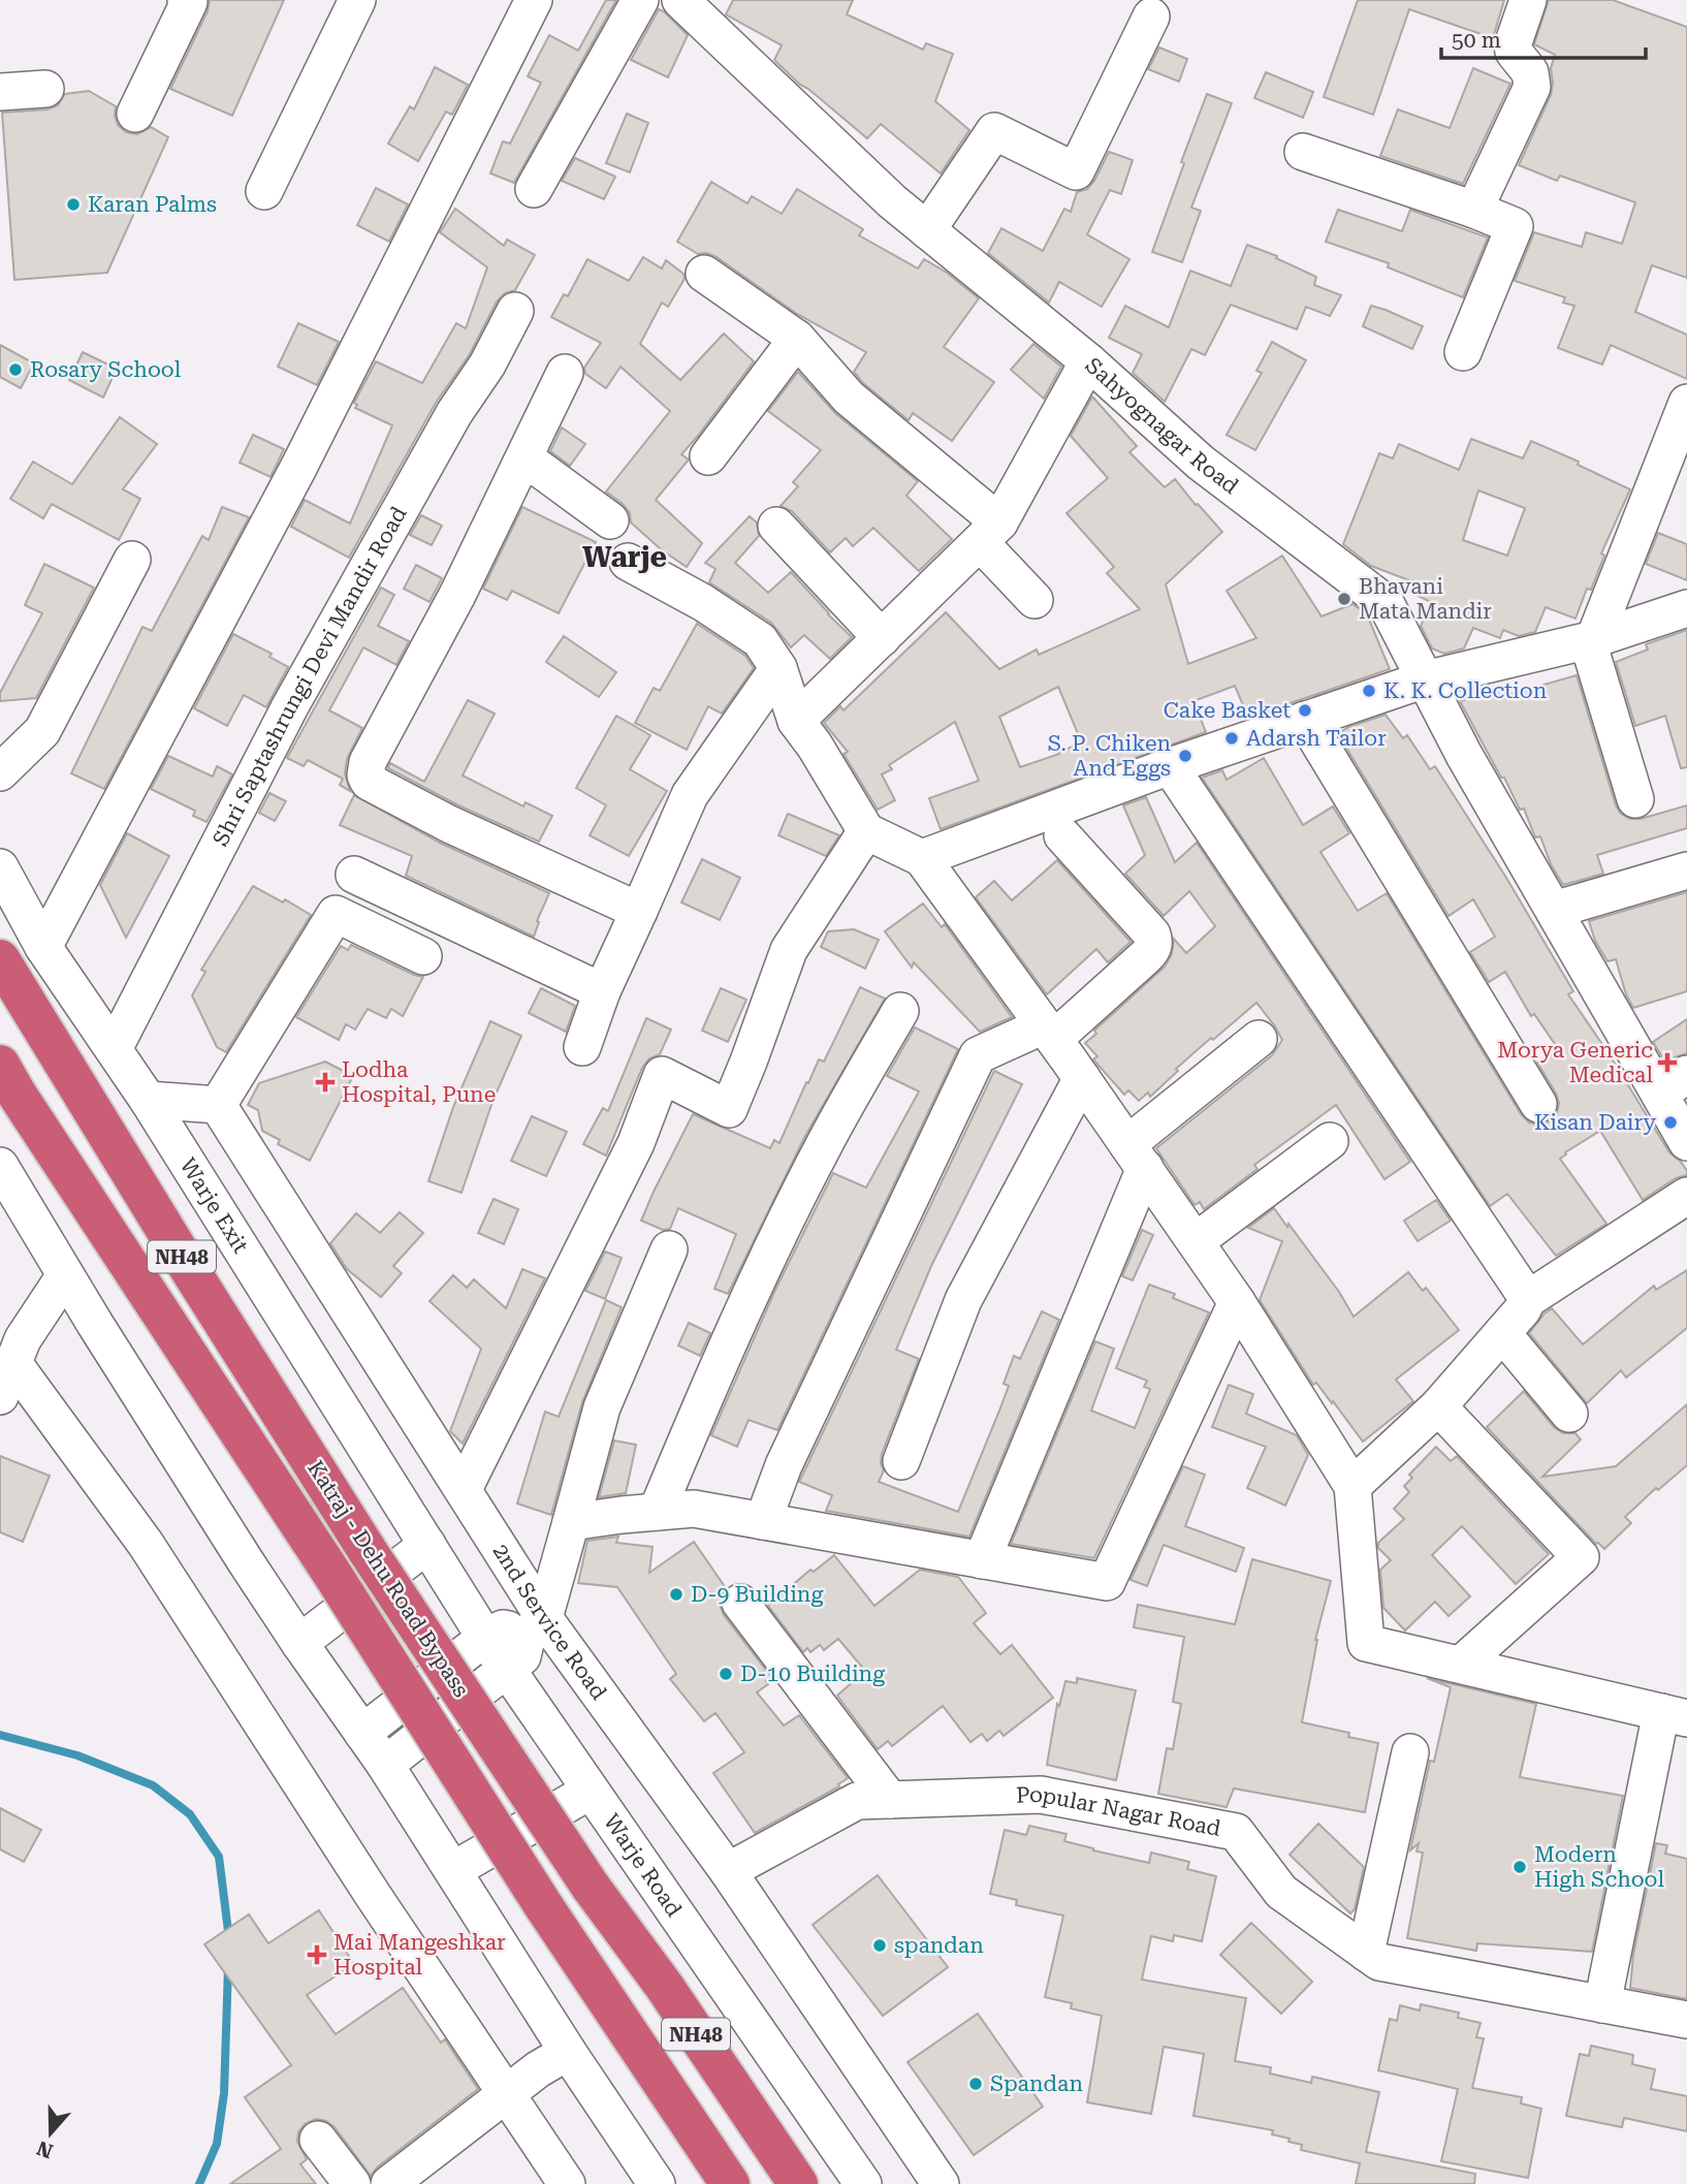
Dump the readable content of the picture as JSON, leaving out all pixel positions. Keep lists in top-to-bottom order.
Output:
{
  "streets": {
    "highway": ["NH48", "Katraj - Dehu Road Bypass"],
    "street": [
      "Sahyognagar Road",
      "Shri Saptashrungi Devi Mandir Road",
      "Warje Exit",
      "2nd Service Road",
      "Popular Nagar Road",
      "Warje Road"
    ]
  },
  "crossings": [
    ["Shri Saptashrungi Devi Mandir Road", "Warje Exit"],
    ["Warje Exit", "Warje Road"],
    ["2nd Service Road", "Popular Nagar Road"]
  ],
  "districts": ["Warje"],
  "places": {
    "other": [
      "Karan Palms",
      "Rosary School",
      "Bhavani Mata Mandir",
      "K. K. Collection",
      "Cake Basket",
      "Adarsh Tailor",
      "S. P. Chiken And Eggs",
      "Kisan Dairy",
      "D-9 Building",
      "D-10 Building",
      "Modern High School",
      "spandan",
      "Spandan"
    ],
    "health": ["Morya Generic Medical", "Lodha Hospital, Pune", "Mai Mangeshkar Hospital"]
  },
  "scale_bar": "50 m",
  "north": "bottom"
}
